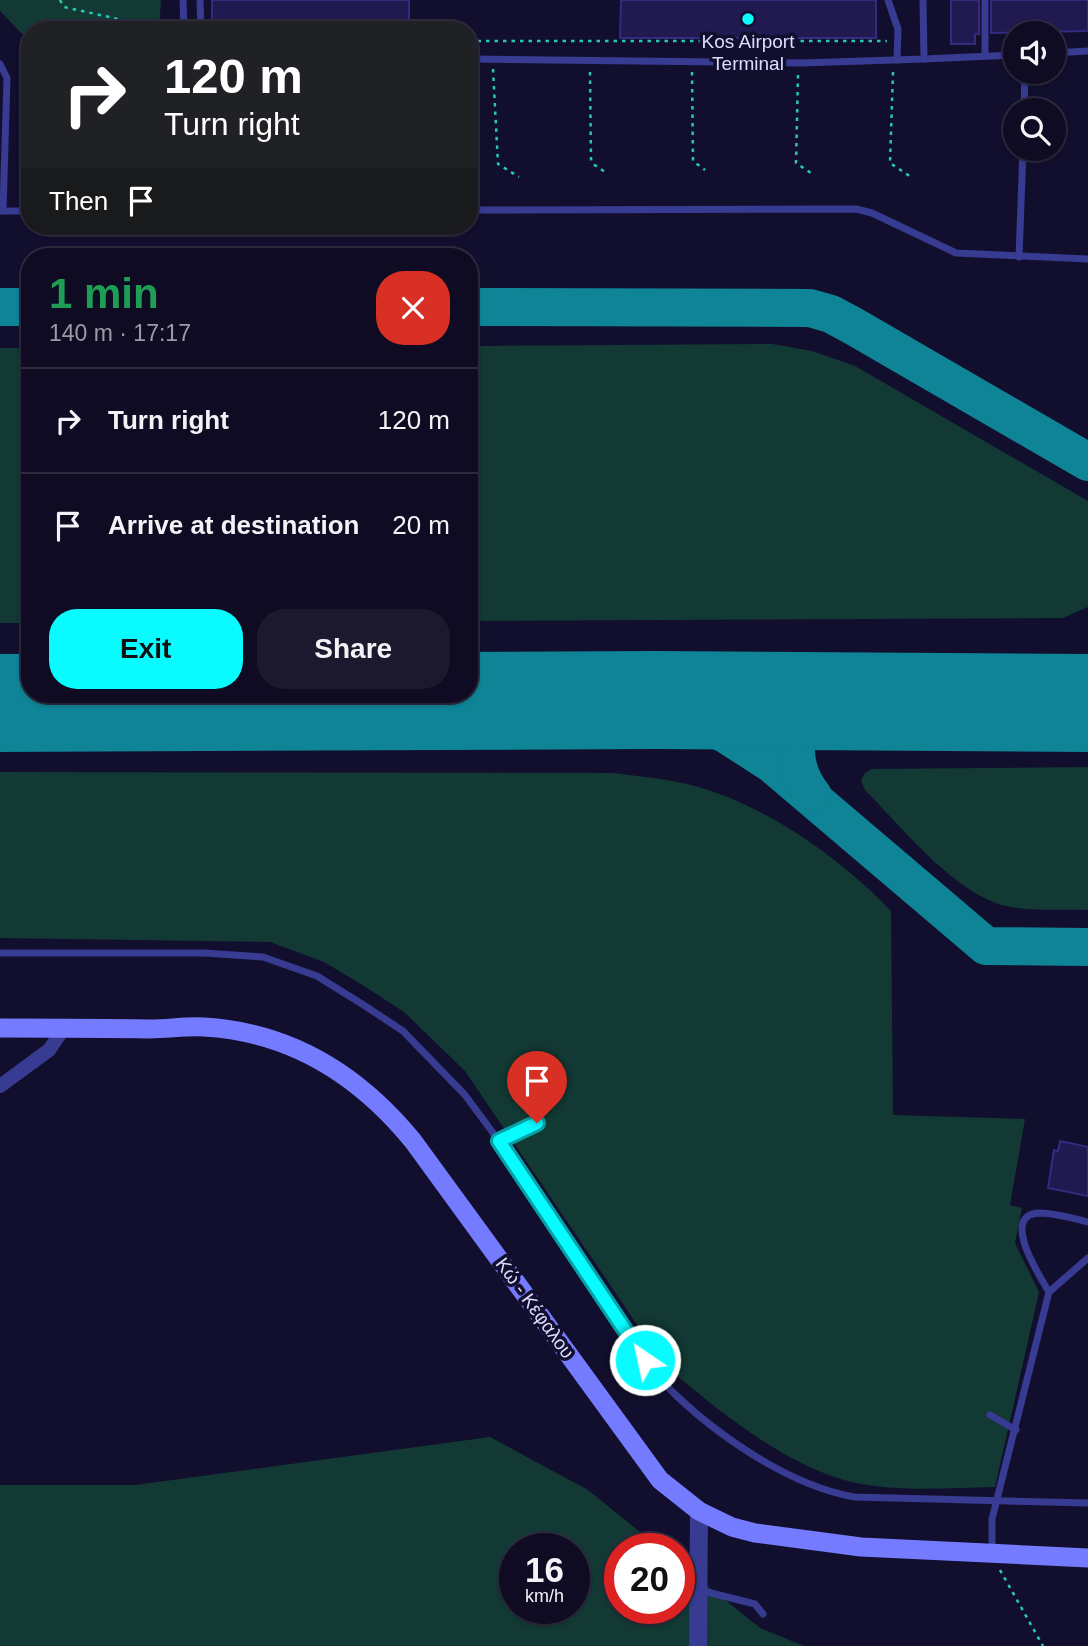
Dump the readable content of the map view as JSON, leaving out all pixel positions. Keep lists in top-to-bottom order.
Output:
{
  "streets": {
    "main road": ["Κώ - Κέφαλου"]
  },
  "places": ["Kos Airport Terminal"],
  "page": {
    "turn": ["120 m", "Turn right"],
    "then": "Then",
    "heading": ["1 min", "140 m · 17:17"],
    "list": [
      {
        "name": "Turn right",
        "value": "120 m"
      },
      {
        "name": "Arrive at destination",
        "value": "20 m"
      }
    ],
    "buttons": ["Exit", "Share"],
    "speed": "16 km/h",
    "limit": "20"
  }
}
